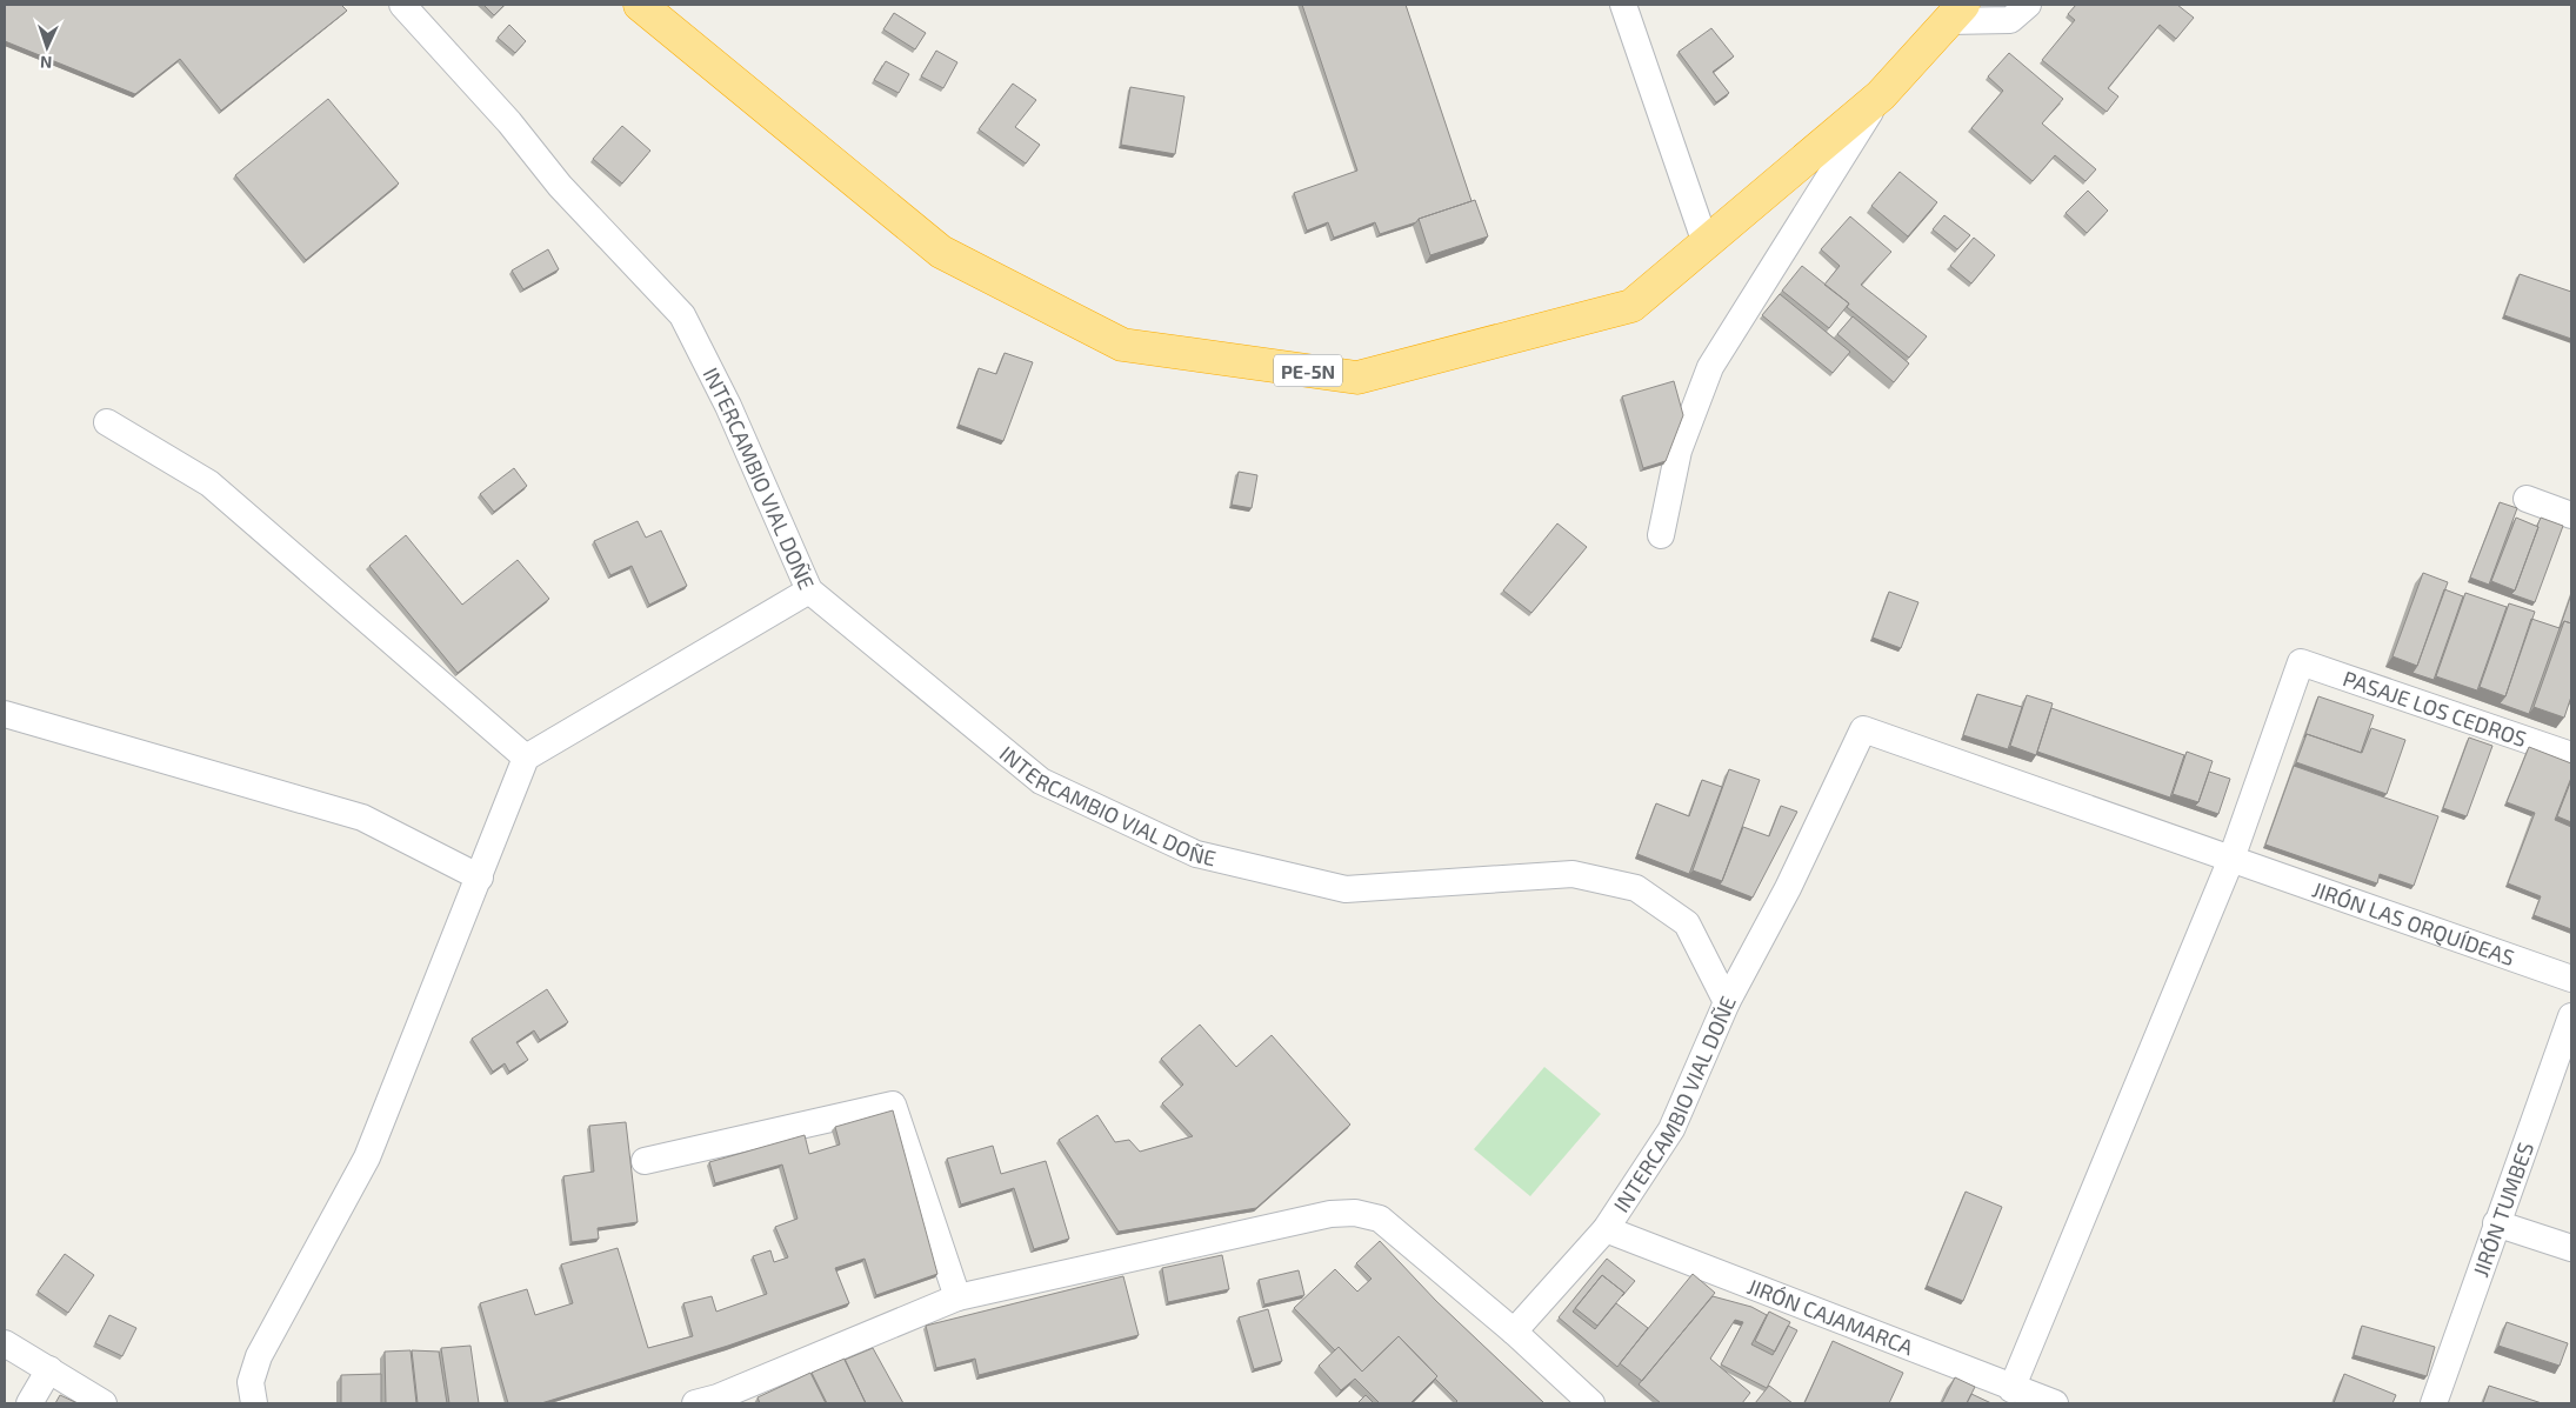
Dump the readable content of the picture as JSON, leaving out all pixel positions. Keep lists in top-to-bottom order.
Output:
{
  "streets": {
    "highway": ["PE-5N"],
    "street": [
      "INTERCAMBIO VIAL DOÑE",
      "PASAJE LOS CEDROS",
      "JIRÓN LAS ORQUÍDEAS",
      "JIRÓN TUMBES",
      "JIRÓN CAJAMARCA"
    ]
  },
  "crossings": [
    ["INTERCAMBIO VIAL DOÑE", "JIRÓN LAS ORQUÍDEAS"],
    ["INTERCAMBIO VIAL DOÑE", "JIRÓN CAJAMARCA"],
    ["PASAJE LOS CEDROS", "JIRÓN LAS ORQUÍDEAS"]
  ],
  "north": "bottom"
}
